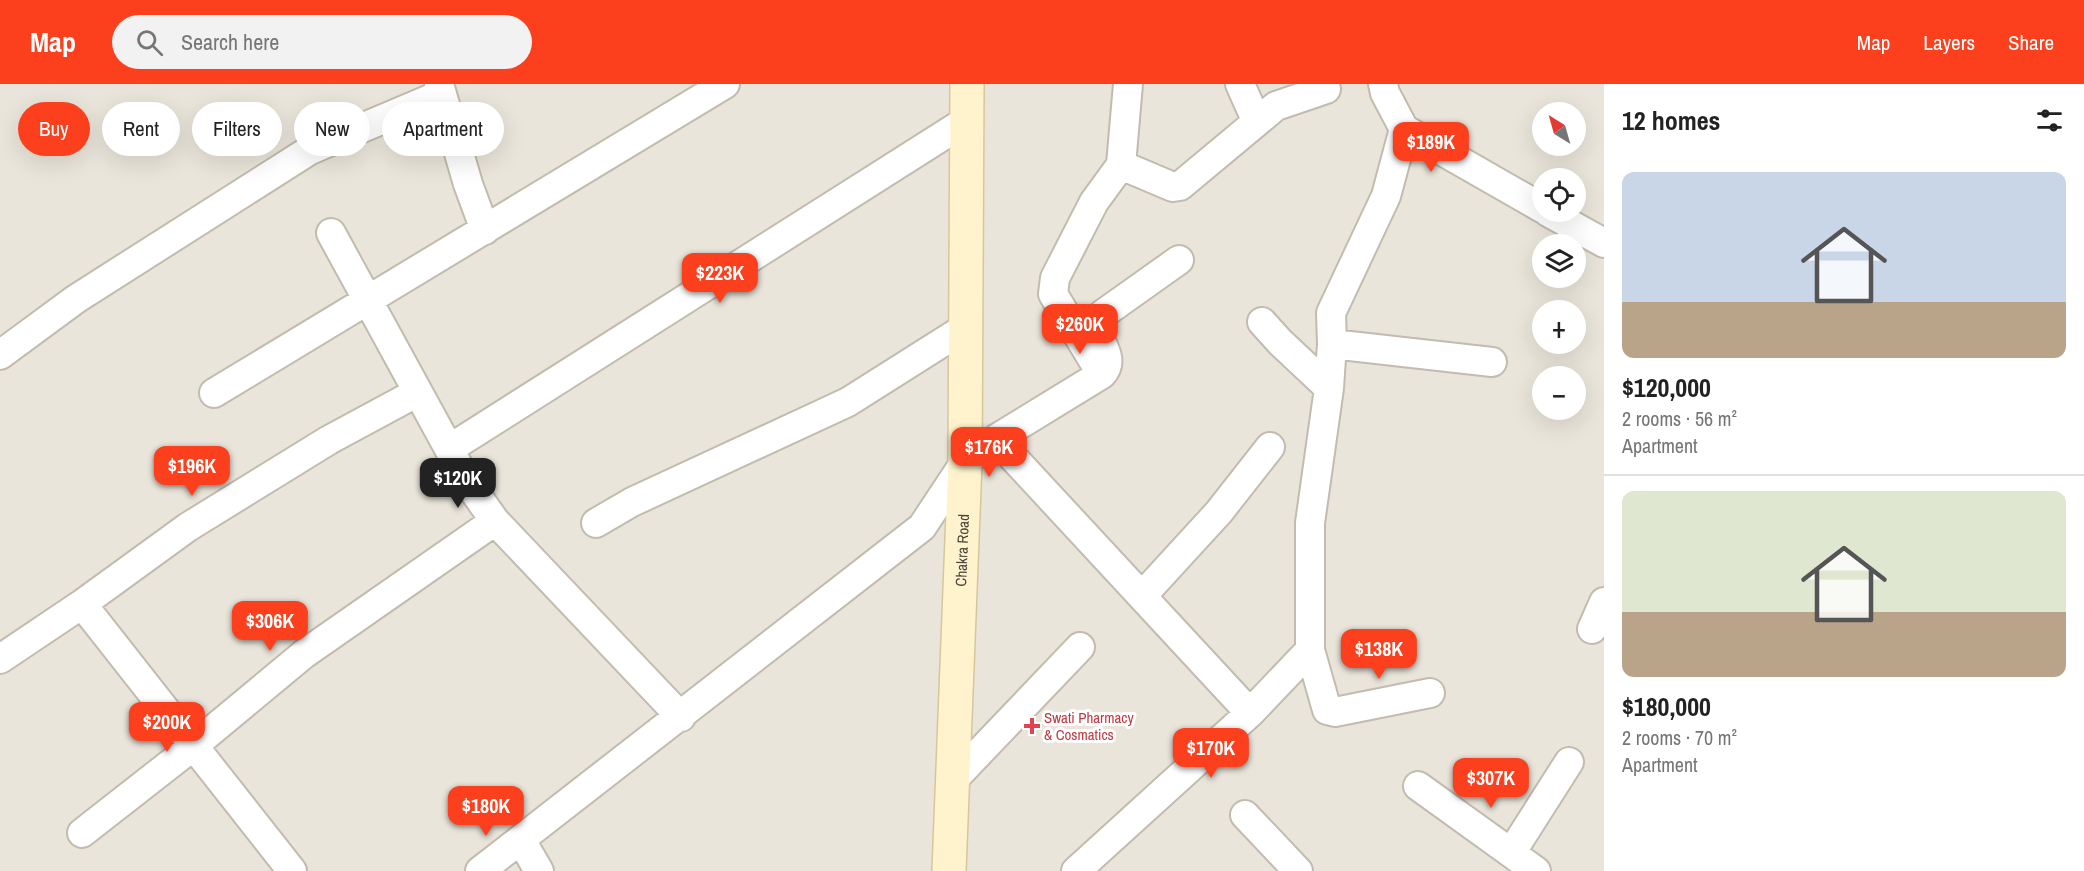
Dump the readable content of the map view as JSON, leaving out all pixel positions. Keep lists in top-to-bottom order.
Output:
{
  "streets": {
    "main road": ["Chakra Road"]
  },
  "places": {
    "health": ["Swati Pharmacy & Cosmatics"]
  },
  "north": "top left",
  "page": {
    "header": "Map",
    "search": "Search here",
    "nav": ["Map", "Layers", "Share"],
    "heading": "12 homes",
    "map_buttons": ["+", "−"],
    "chip": [
      "Buy",
      "Rent",
      "Filters",
      "New",
      "Apartment"
    ],
    "price": [
      "$189K",
      "$223K",
      "$260K",
      "$176K",
      "$196K",
      "$120K",
      "$306K",
      "$138K",
      "$200K",
      "$170K",
      "$307K",
      "$180K"
    ],
    "list": [
      {
        "name": "$120,000",
        "note": "2 rooms · 56 m² · Apartment"
      },
      {
        "name": "$180,000",
        "note": "2 rooms · 70 m² · Apartment"
      }
    ]
  }
}
